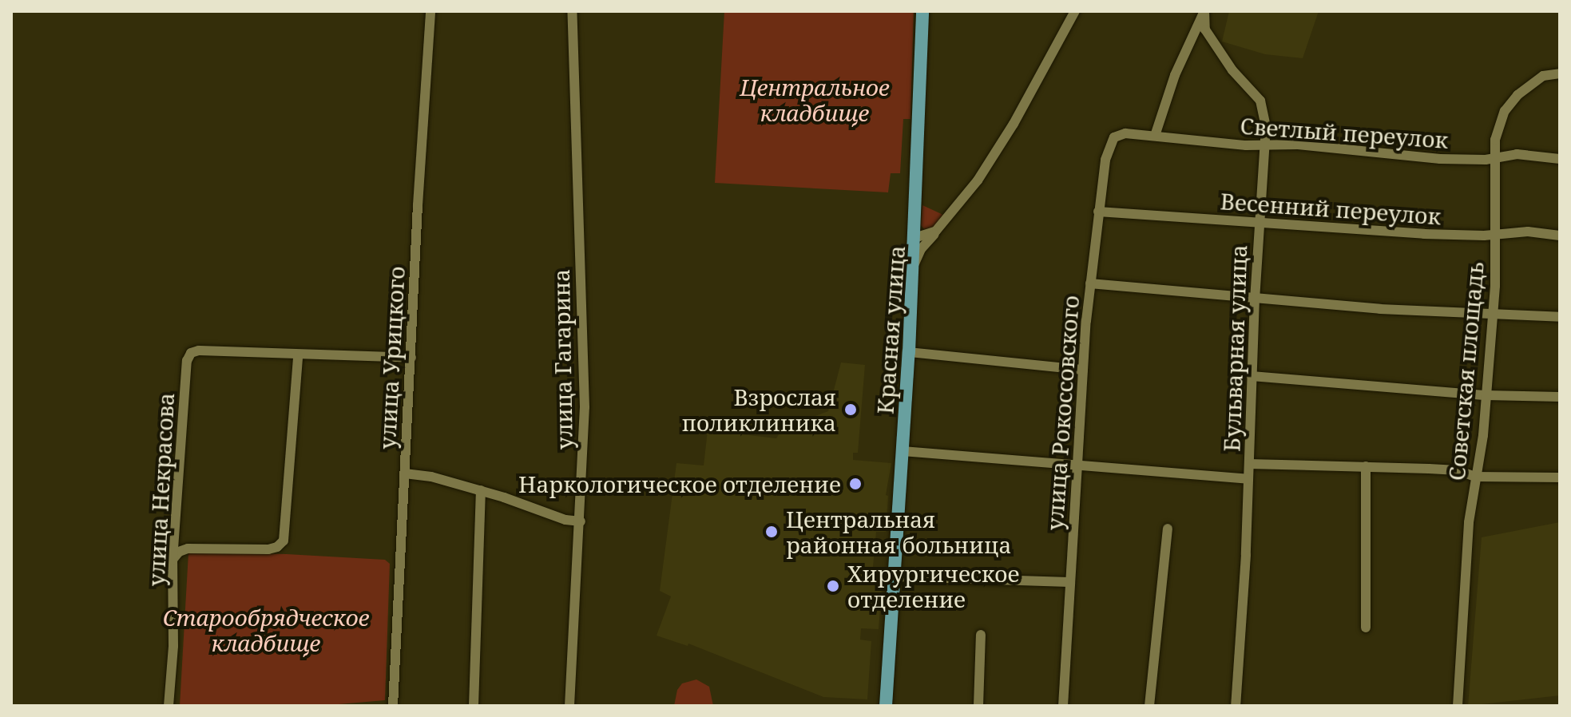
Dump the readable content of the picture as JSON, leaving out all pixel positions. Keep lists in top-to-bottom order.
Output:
{
  "streets": {
    "main road": ["Красная улица"],
    "street": [
      "Светлый переулок",
      "Весенний переулок",
      "Бульварная улица",
      "улица Урицкого",
      "улица Гагарина",
      "Советская площадь",
      "улица Рокоссовского",
      "улица Некрасова"
    ]
  },
  "crossings": [
    ["Светлый переулок", "Бульварная улица"],
    ["Светлый переулок", "Советская площадь"],
    ["Светлый переулок", "улица Рокоссовского"],
    ["Весенний переулок", "Бульварная улица"],
    ["Весенний переулок", "Советская площадь"],
    ["Весенний переулок", "улица Рокоссовского"]
  ],
  "parks": ["Центральное кладбище", "Старообрядческое кладбище"],
  "places": [
    "Взрослая поликлиника",
    "Наркологическое отделение",
    "Центральная районная больница",
    "Хирургическое отделение"
  ]
}
